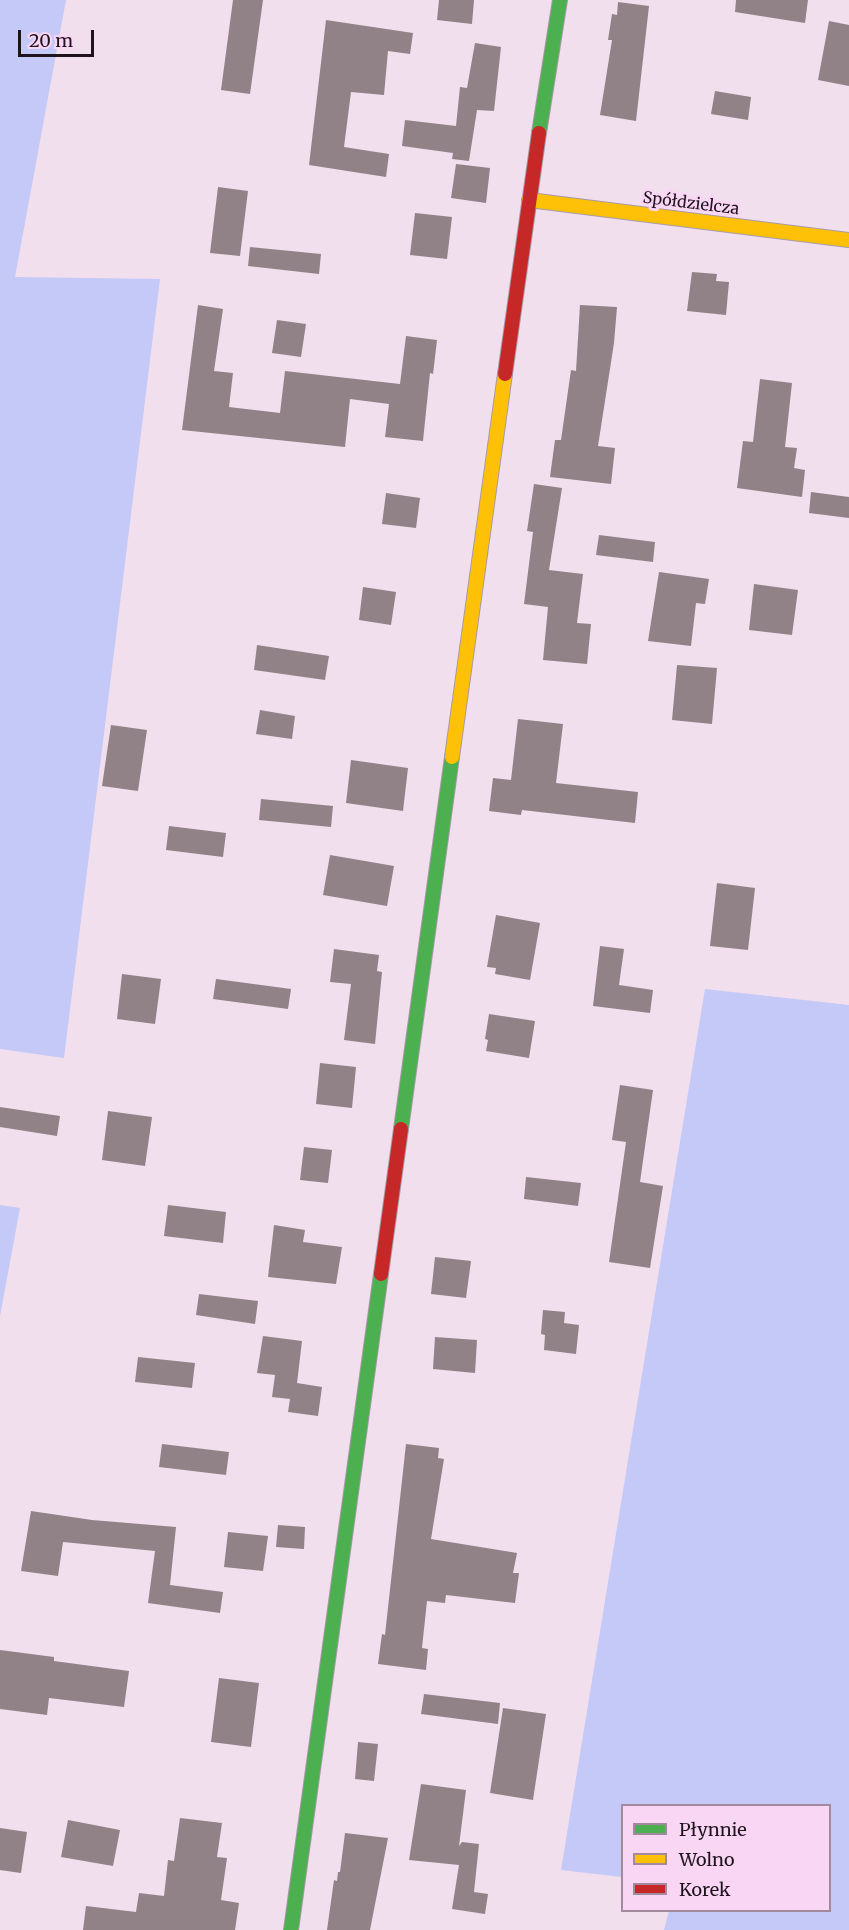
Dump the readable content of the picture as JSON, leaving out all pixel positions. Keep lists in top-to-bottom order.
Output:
{
  "streets": {
    "main road": ["Spółdzielcza"]
  },
  "legend": ["Płynnie", "Wolno", "Korek"],
  "scale_bar": "20 m"
}
